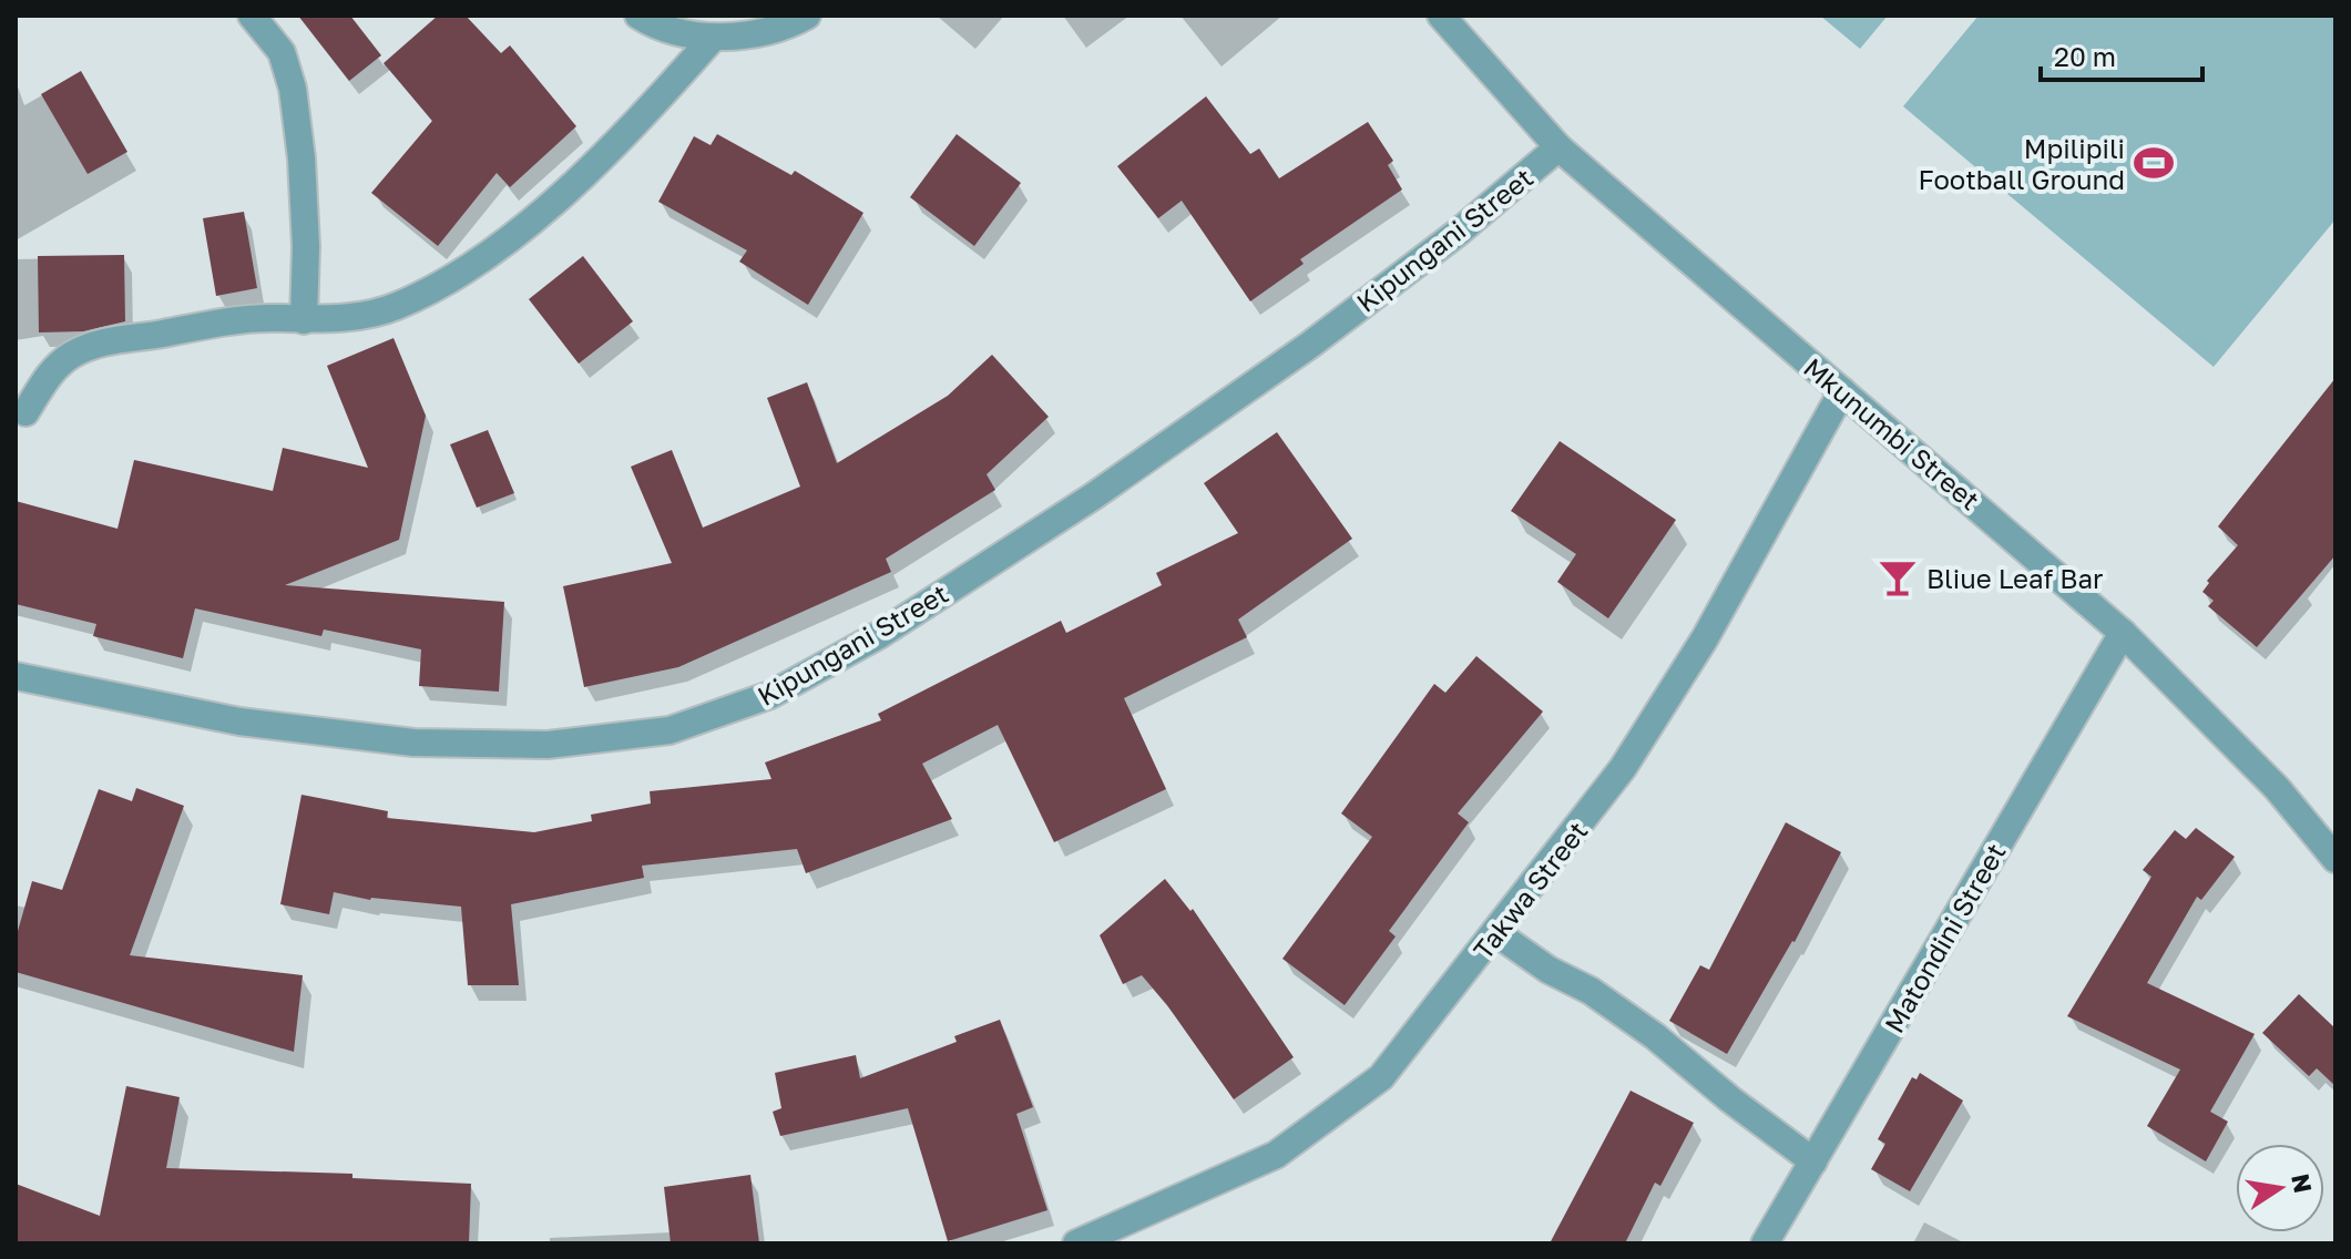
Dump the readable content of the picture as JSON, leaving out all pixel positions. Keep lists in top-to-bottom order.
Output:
{
  "streets": {
    "street": [
      "Kipungani Street",
      "Mkunumbi Street",
      "Takwa Street",
      "Matondini Street"
    ]
  },
  "crossings": [
    ["Kipungani Street", "Mkunumbi Street"],
    ["Mkunumbi Street", "Takwa Street"],
    ["Mkunumbi Street", "Matondini Street"]
  ],
  "places": {
    "sports": ["Mpilipili Football Ground"],
    "bar": ["Bliue Leaf Bar"]
  },
  "scale_bar": "20 m",
  "north": "right"
}
